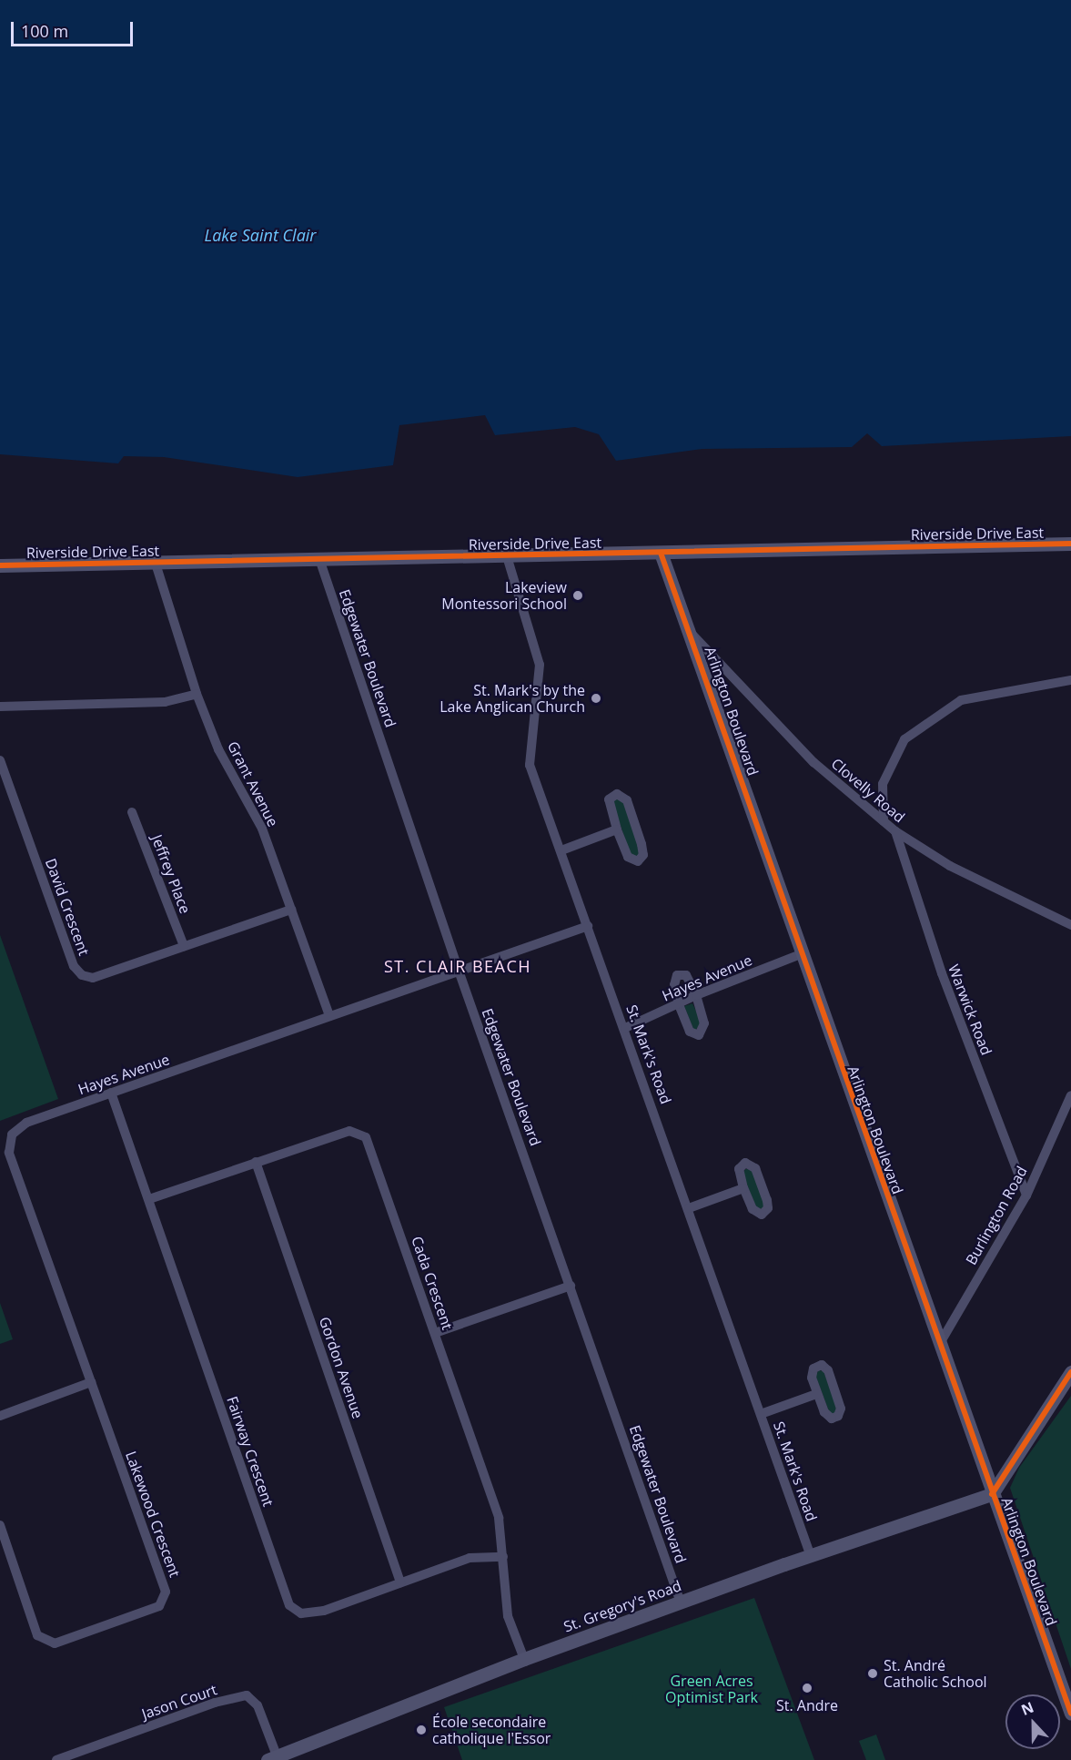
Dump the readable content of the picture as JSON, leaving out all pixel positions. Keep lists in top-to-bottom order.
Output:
{
  "streets": {
    "street": [
      "Riverside Drive East",
      "Edgewater Boulevard",
      "Arlington Boulevard",
      "Grant Avenue",
      "Clovelly Road",
      "Jeffrey Place",
      "David Crescent",
      "Hayes Avenue",
      "Warwick Road",
      "St. Mark's Road",
      "Burlington Road",
      "Cada Crescent",
      "Gordon Avenue",
      "Fairway Crescent",
      "Lakewood Crescent",
      "St. Gregory's Road",
      "Jason Court"
    ]
  },
  "crossings": [
    ["Riverside Drive East", "Edgewater Boulevard"],
    ["Riverside Drive East", "Arlington Boulevard"],
    ["Riverside Drive East", "Grant Avenue"],
    ["Riverside Drive East", "St. Mark's Road"],
    ["Edgewater Boulevard", "Hayes Avenue"],
    ["Edgewater Boulevard", "St. Gregory's Road"],
    ["Arlington Boulevard", "Clovelly Road"],
    ["Arlington Boulevard", "Hayes Avenue"],
    ["Arlington Boulevard", "Burlington Road"],
    ["Arlington Boulevard", "St. Gregory's Road"],
    ["Grant Avenue", "David Crescent"],
    ["Grant Avenue", "Hayes Avenue"],
    ["Clovelly Road", "Warwick Road"],
    ["Jeffrey Place", "David Crescent"],
    ["Hayes Avenue", "St. Mark's Road"],
    ["Hayes Avenue", "Fairway Crescent"],
    ["Hayes Avenue", "Lakewood Crescent"],
    ["Warwick Road", "Burlington Road"],
    ["St. Mark's Road", "St. Gregory's Road"],
    ["Cada Crescent", "Gordon Avenue"],
    ["Cada Crescent", "Fairway Crescent"],
    ["Cada Crescent", "St. Gregory's Road"],
    ["Gordon Avenue", "Fairway Crescent"],
    ["St. Gregory's Road", "Jason Court"]
  ],
  "districts": ["ST. CLAIR BEACH"],
  "water": ["Lake Saint Clair"],
  "parks": ["Green Acres Optimist Park"],
  "places": [
    "Lakeview Montessori School",
    "St. Mark's by the Lake Anglican Church",
    "St. André Catholic School",
    "St. Andre",
    "École secondaire catholique l'Essor"
  ],
  "scale_bar": "100 m",
  "north": "top"
}
